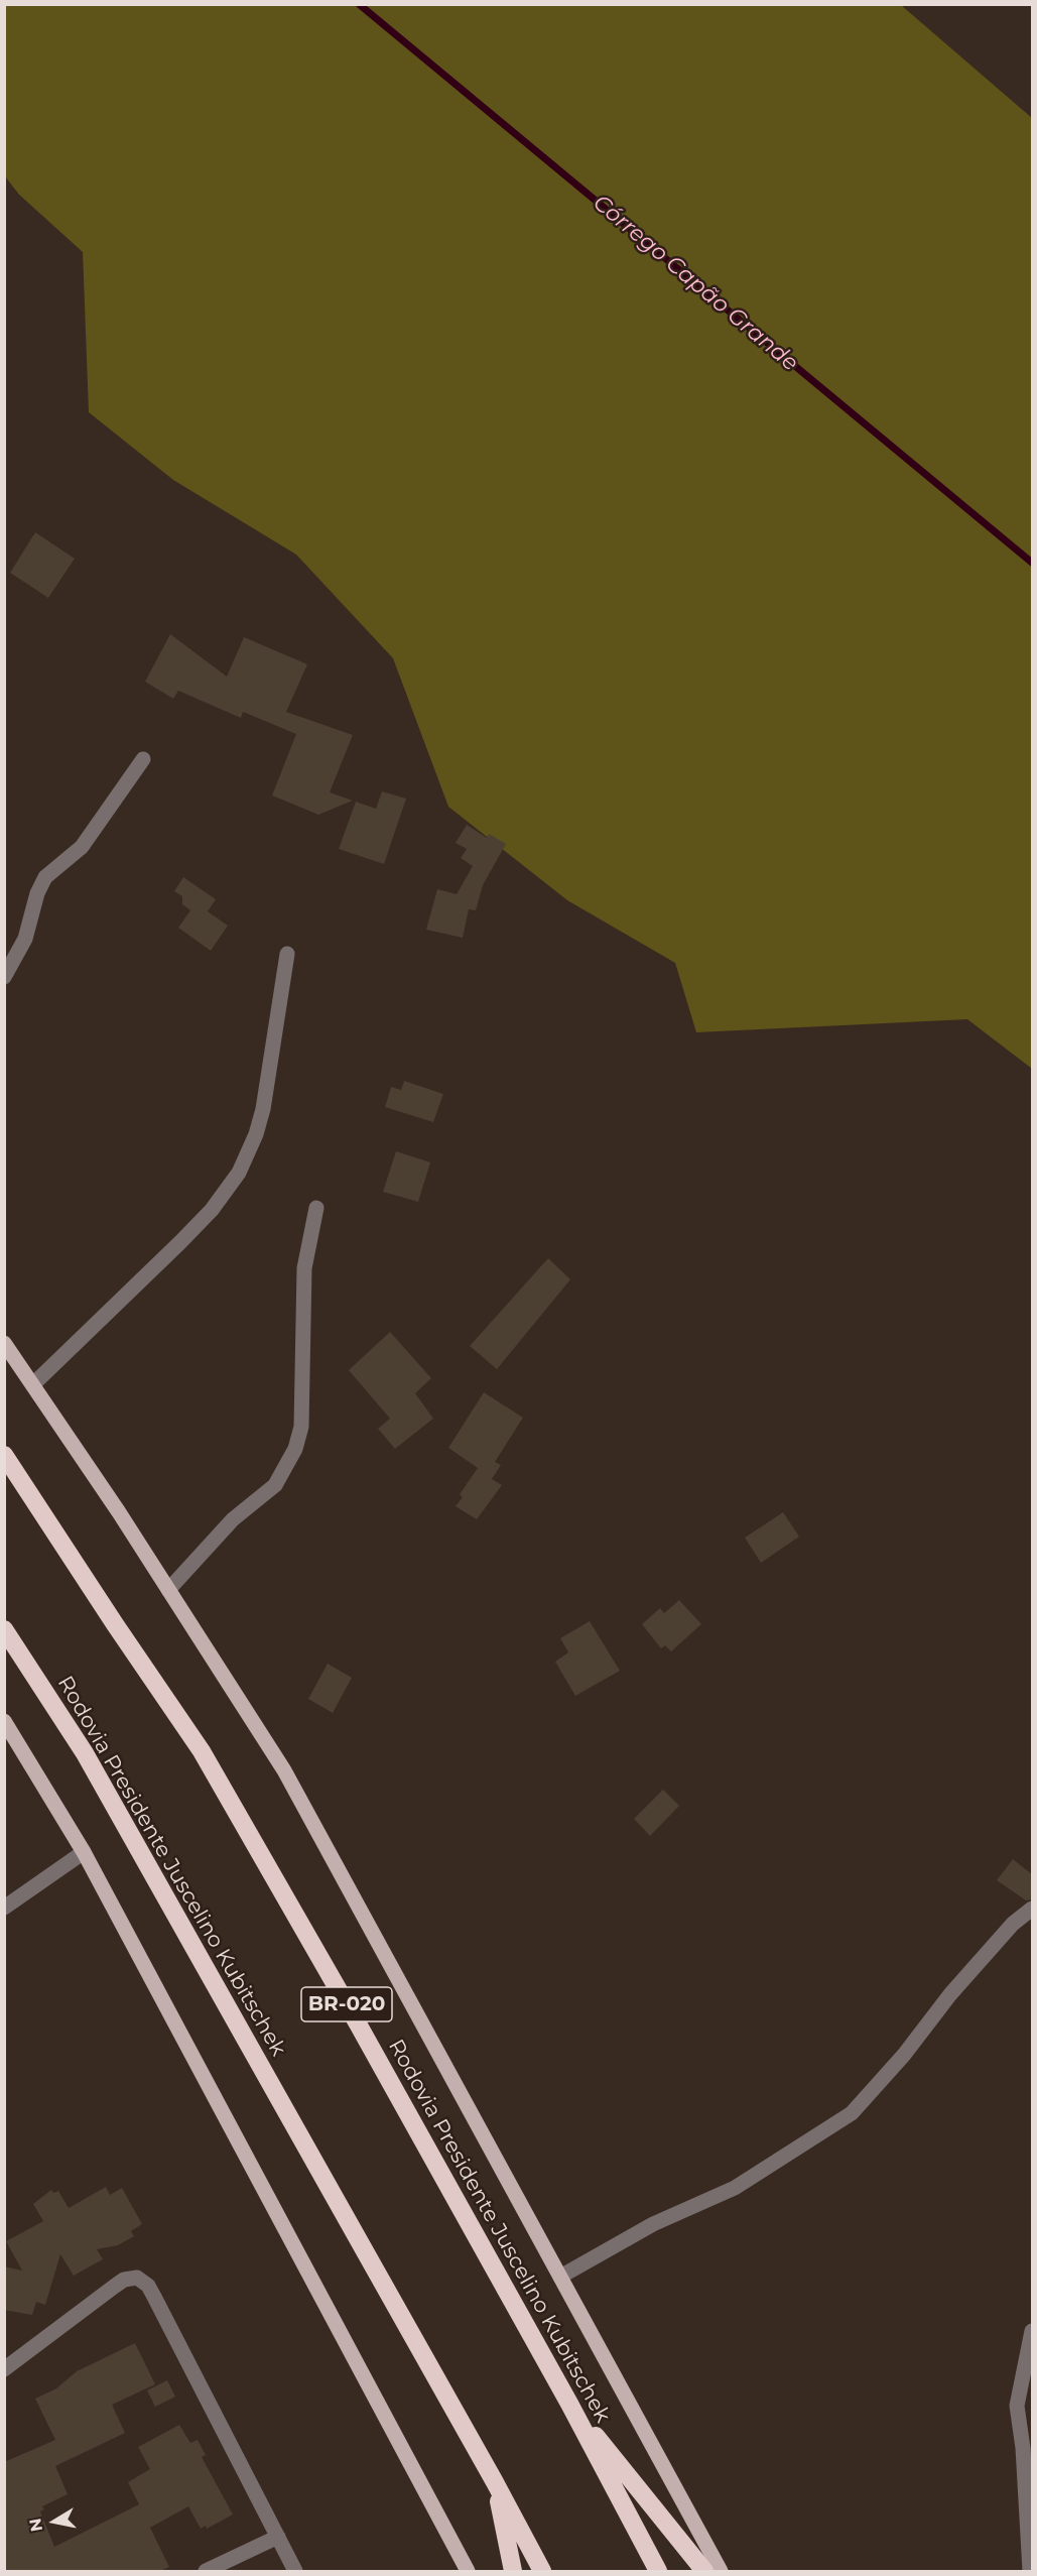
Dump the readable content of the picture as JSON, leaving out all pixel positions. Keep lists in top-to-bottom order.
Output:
{
  "streets": {
    "highway": ["Rodovia Presidente Juscelino Kubitschek", "BR-020"]
  },
  "water": ["Córrego Capão Grande"],
  "north": "left"
}
